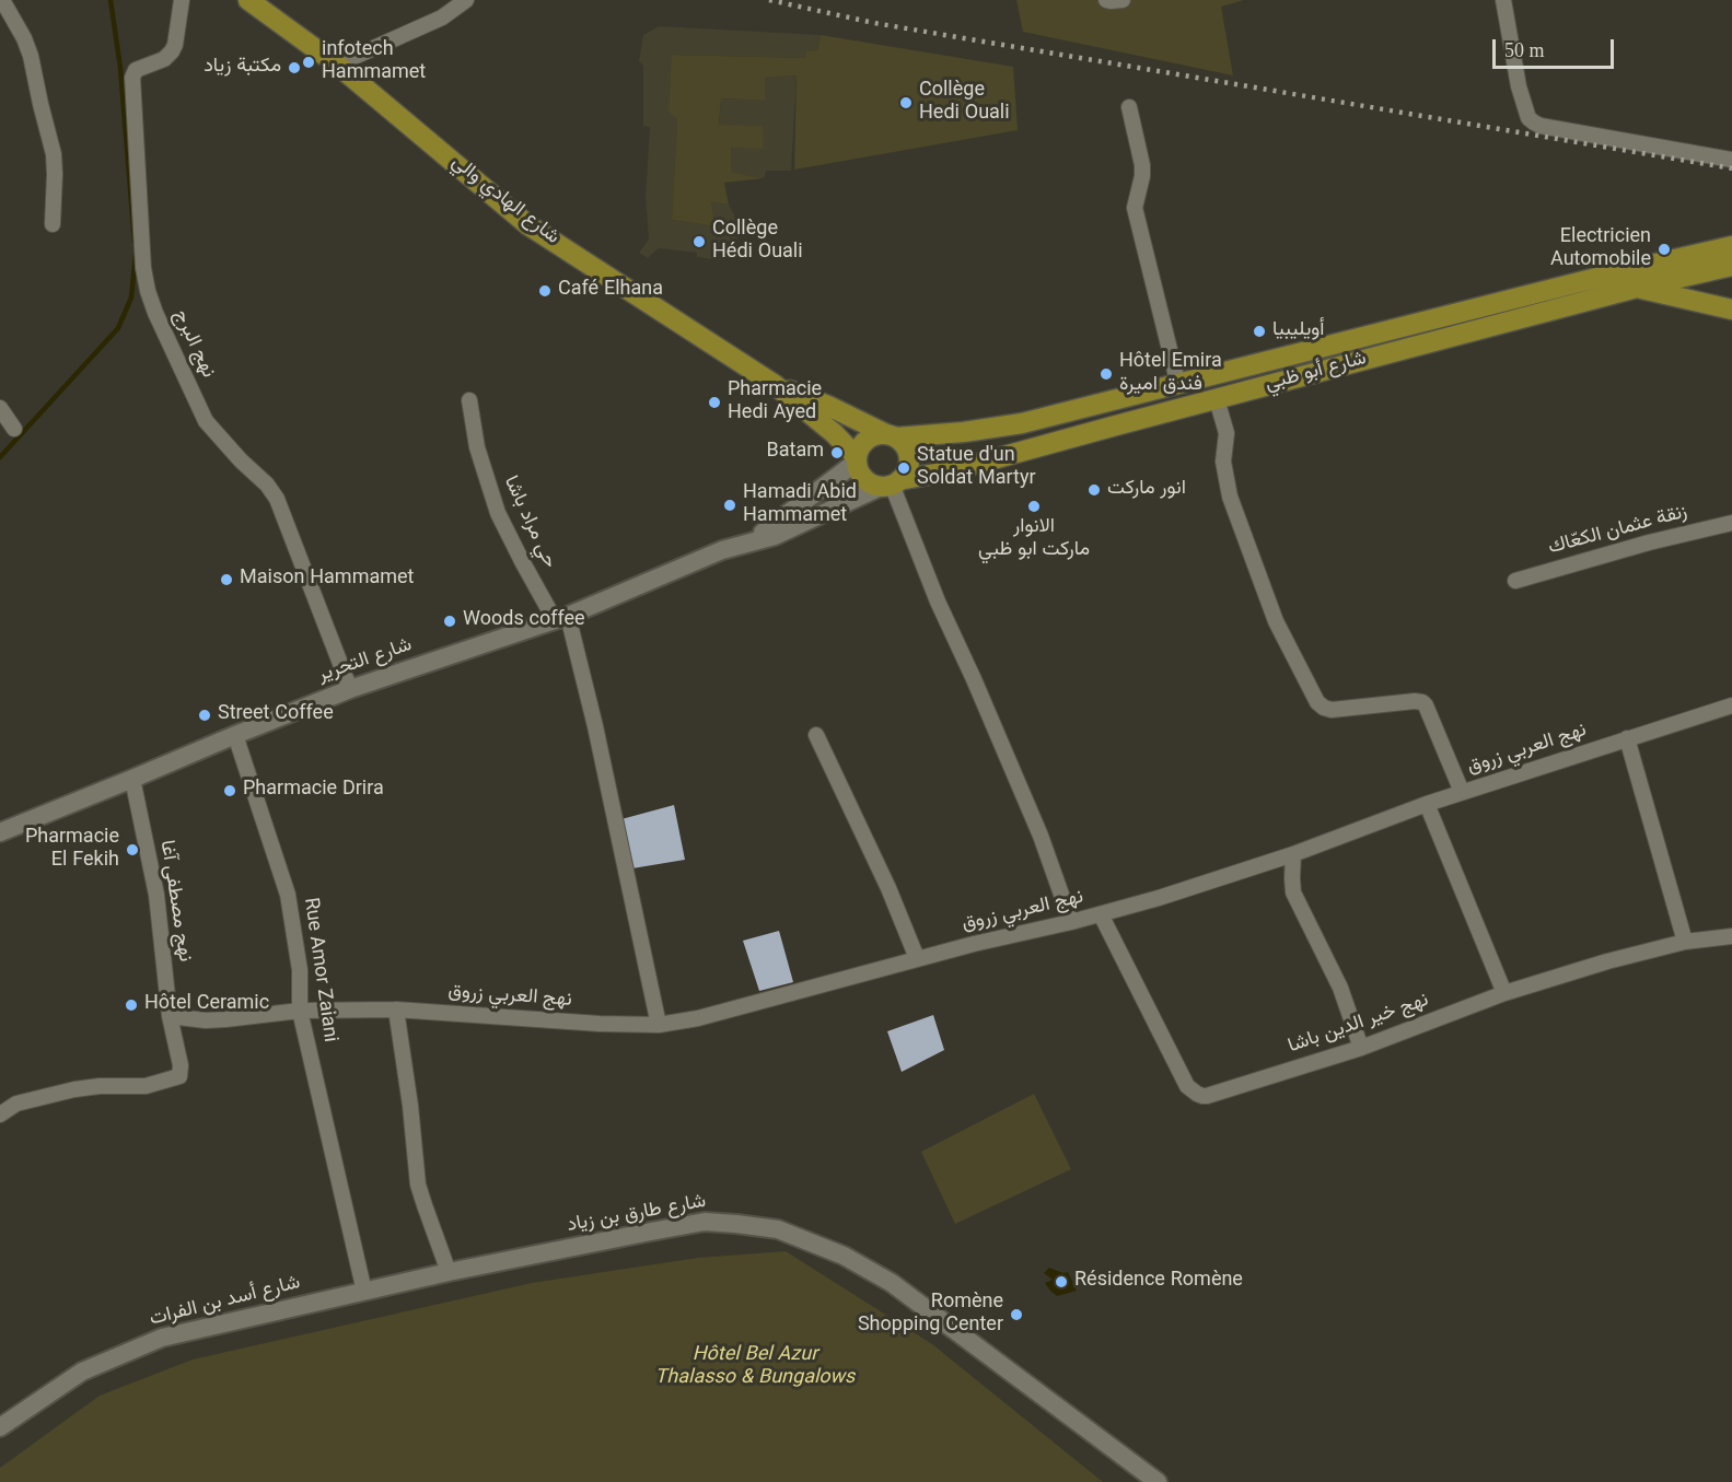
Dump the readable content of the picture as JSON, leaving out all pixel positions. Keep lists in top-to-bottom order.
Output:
{
  "streets": {
    "main road": ["شارع الهادي والي", "شارع أبو ظبي"],
    "street": [
      "نهج البرج",
      "حي مراد باشا",
      "زنقة عثمان الكعّاك",
      "شارع التحرير",
      "نهج العربي زروق",
      "نهج مصطفى آغا",
      "Rue Amor Zaiani",
      "نهج خير الدين باشا",
      "شارع طارق بن زياد",
      "شارع أسد بن الفرات"
    ]
  },
  "crossings": [
    ["شارع الهادي والي", "شارع أبو ظبي"],
    ["شارع الهادي والي", "شارع التحرير"],
    ["نهج البرج", "شارع التحرير"],
    ["شارع أبو ظبي", "شارع التحرير"],
    ["حي مراد باشا", "شارع التحرير"],
    ["حي مراد باشا", "نهج العربي زروق"],
    ["شارع التحرير", "نهج مصطفى آغا"],
    ["شارع التحرير", "Rue Amor Zaiani"],
    ["نهج العربي زروق", "Rue Amor Zaiani"],
    ["نهج العربي زروق", "نهج خير الدين باشا"],
    ["Rue Amor Zaiani", "شارع طارق بن زياد"],
    ["Rue Amor Zaiani", "شارع أسد بن الفرات"],
    ["شارع طارق بن زياد", "شارع أسد بن الفرات"]
  ],
  "parks": ["Hôtel Bel Azur Thalasso & Bungalows"],
  "places": [
    "infotech Hammamet",
    "مكتبة زياد",
    "Collège Hedi Ouali",
    "Collège Hédi Ouali",
    "Electricien Automobile",
    "Café Elhana",
    "أويليبيا",
    "Hôtel Emira فندق اميرة",
    "Pharmacie Hedi Ayed",
    "Batam",
    "Statue d'un Soldat Martyr",
    "انور ماركت",
    "Hamadi Abid Hammamet",
    "الانوار ماركت ابو ظبي",
    "Maison Hammamet",
    "Woods coffee",
    "Street Coffee",
    "Pharmacie Drira",
    "Pharmacie El Fekih",
    "Hôtel Ceramic",
    "Résidence Romène",
    "Romène Shopping Center"
  ],
  "scale_bar": "50 m"
}
